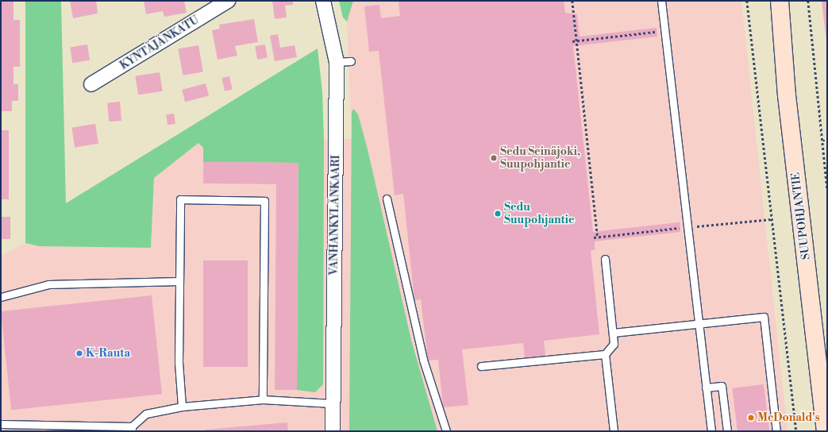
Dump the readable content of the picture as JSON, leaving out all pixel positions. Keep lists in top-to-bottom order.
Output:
{
  "streets": {
    "main road": ["SUUPOHJANTIE"],
    "street": ["KYNTÄJÄNKATU", "VANHANKYLÄNKAARI"]
  },
  "places": [
    "Sedu Seinäjoki, Suupohjantie",
    "Sedu Suupohjantie",
    "K-Rauta",
    "McDonald's"
  ]
}
